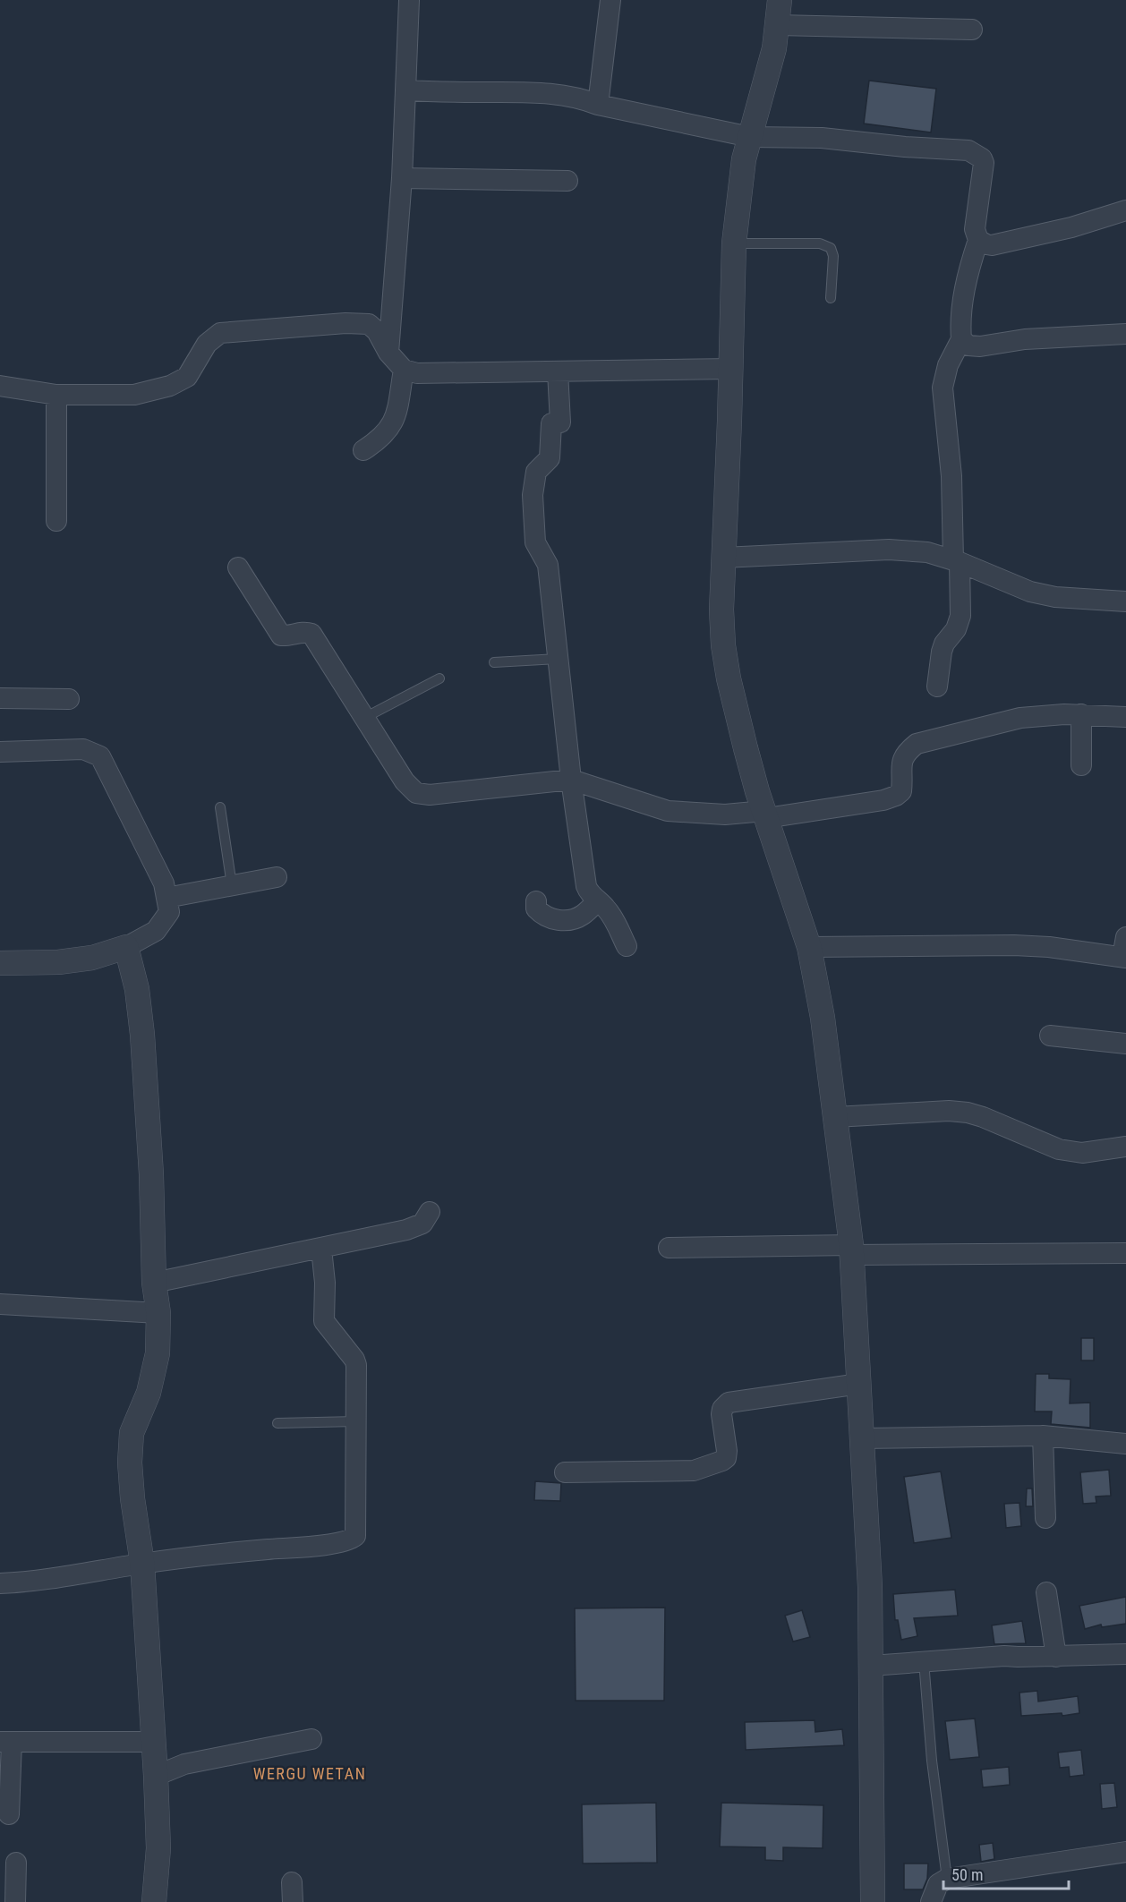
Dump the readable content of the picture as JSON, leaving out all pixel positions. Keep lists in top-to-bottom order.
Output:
{
  "districts": ["WERGU WETAN"],
  "scale_bar": "50 m"
}
